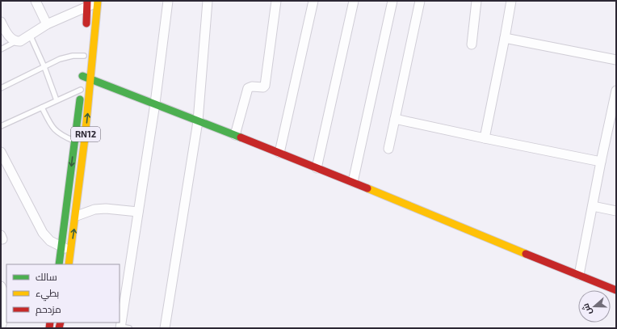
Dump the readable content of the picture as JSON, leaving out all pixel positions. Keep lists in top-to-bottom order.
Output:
{
  "streets": {
    "street": ["RN12"]
  },
  "legend": ["سالك", "بطيء", "مزدحم"],
  "north": "left"
}
